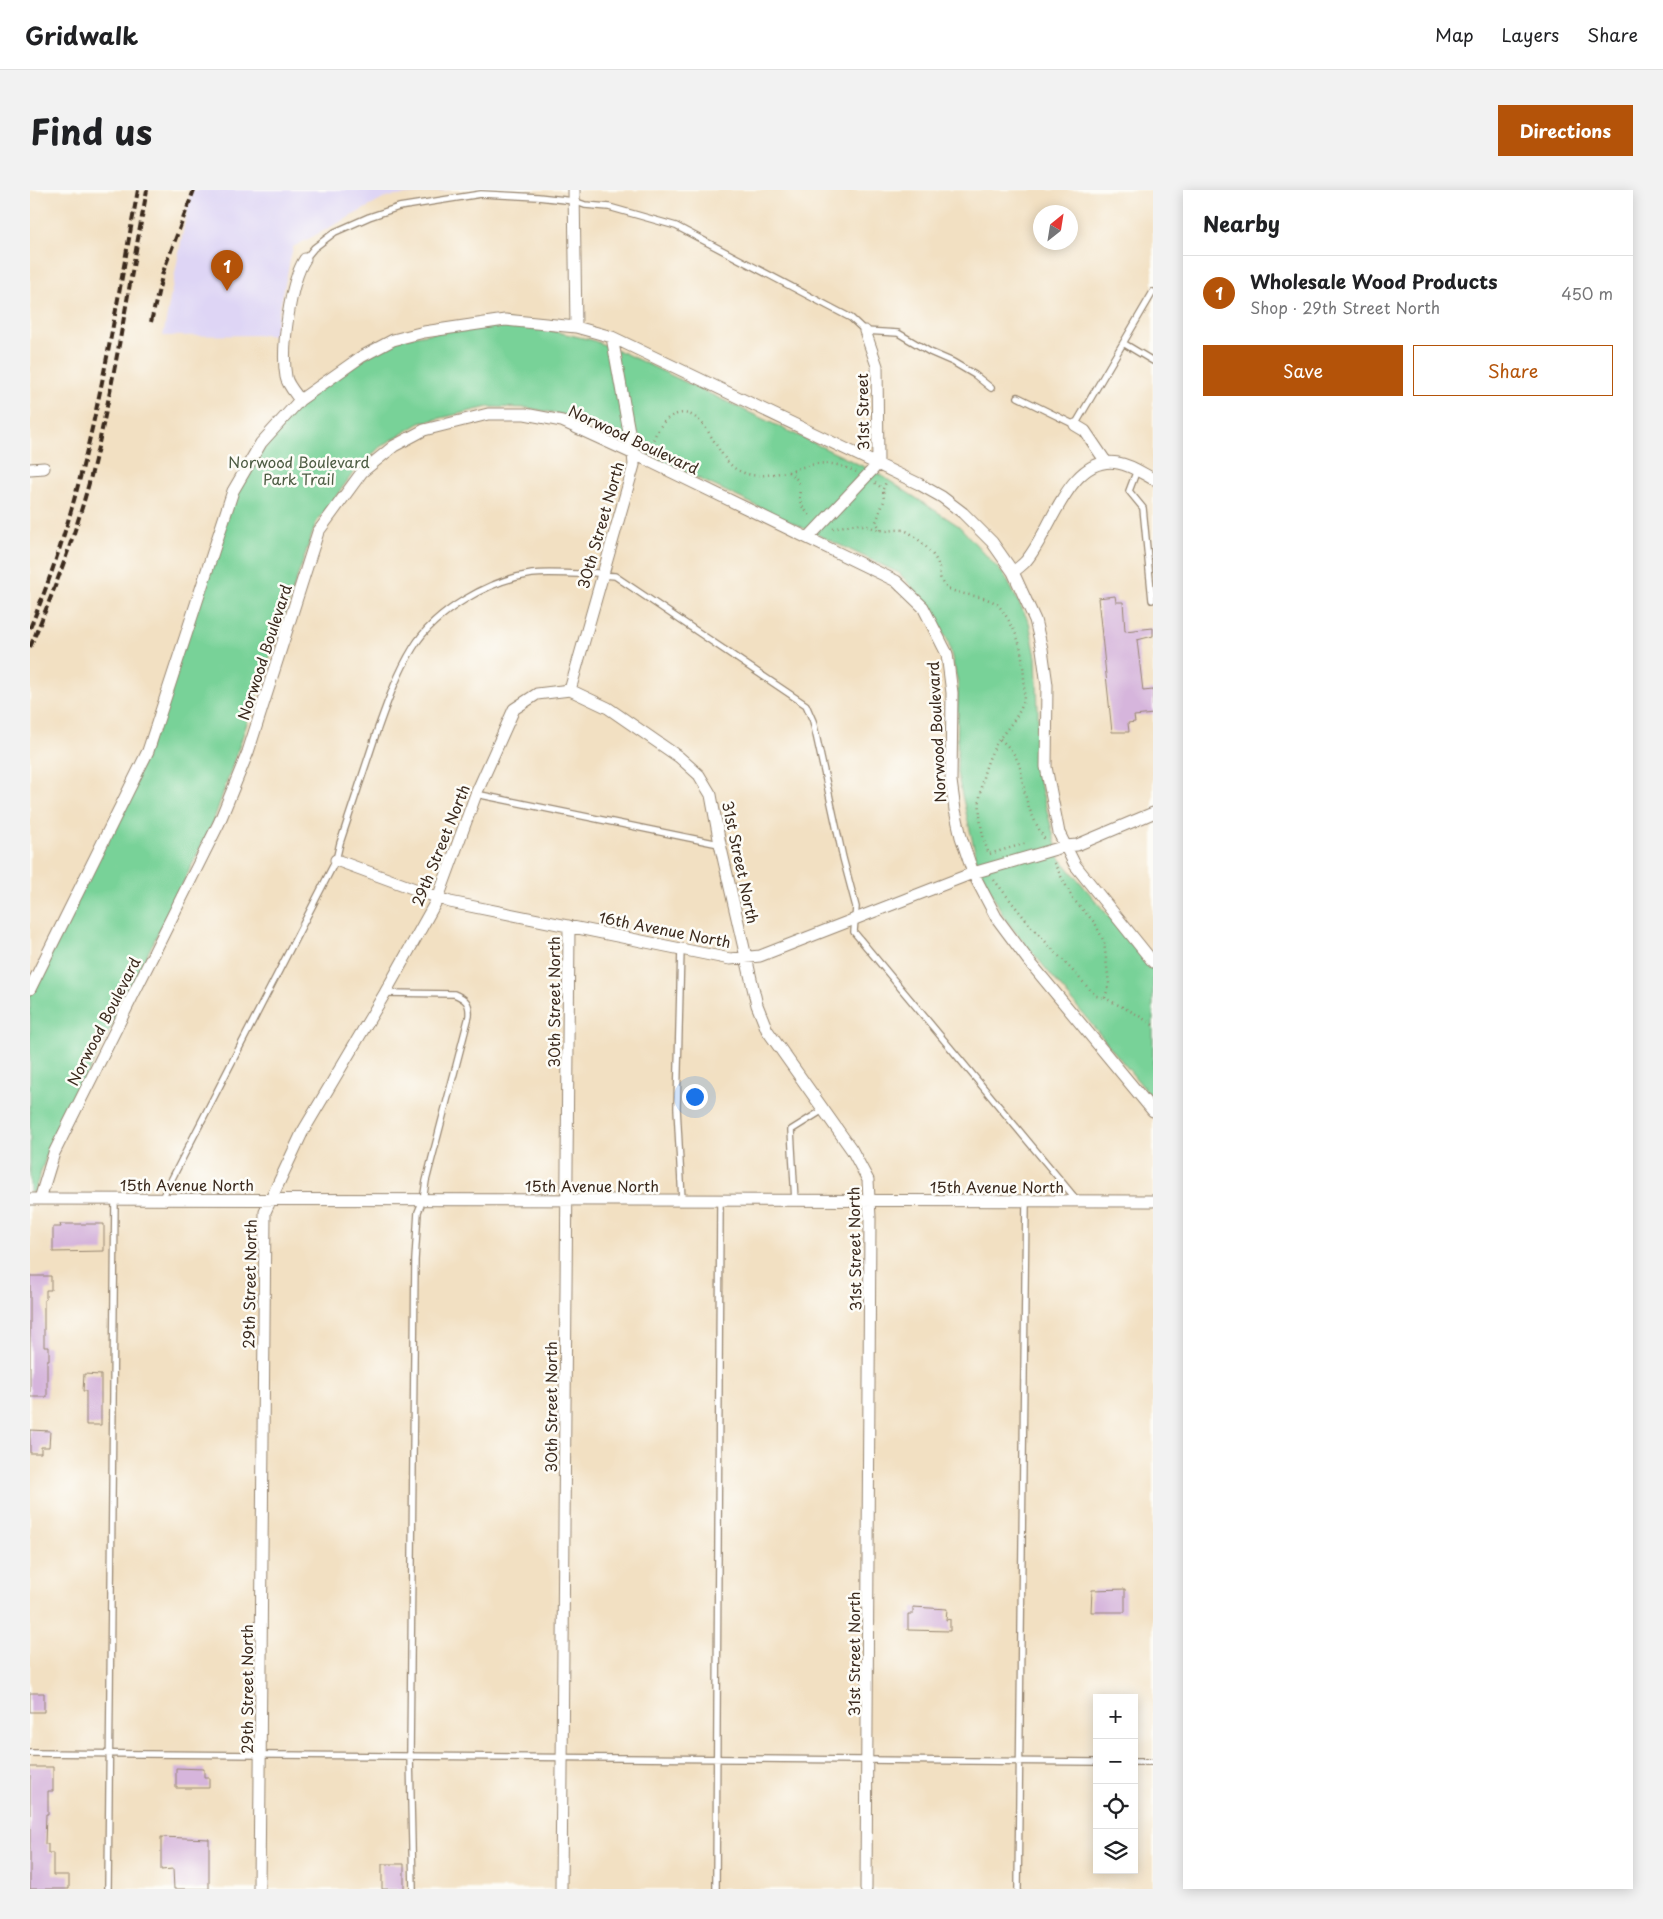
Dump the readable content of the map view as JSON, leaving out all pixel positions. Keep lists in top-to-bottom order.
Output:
{
  "streets": {
    "street": [
      "31st Street",
      "Norwood Boulevard",
      "30th Street North",
      "29th Street North",
      "31st Street North",
      "16th Avenue North",
      "15th Avenue North"
    ]
  },
  "crossings": [
    ["Norwood Boulevard", "30th Street North"],
    ["Norwood Boulevard", "16th Avenue North"],
    ["Norwood Boulevard", "15th Avenue North"],
    ["30th Street North", "29th Street North"],
    ["30th Street North", "31st Street North"],
    ["30th Street North", "16th Avenue North"],
    ["30th Street North", "15th Avenue North"],
    ["29th Street North", "31st Street North"],
    ["29th Street North", "16th Avenue North"],
    ["29th Street North", "15th Avenue North"],
    ["31st Street North", "16th Avenue North"],
    ["31st Street North", "15th Avenue North"]
  ],
  "parks": ["Norwood Boulevard Park Trail"],
  "north": "top right",
  "page": {
    "header": "Gridwalk",
    "nav": ["Map", "Layers", "Share"],
    "title": "Find us",
    "buttons": [
      "Directions",
      ["Save", "Share"]
    ],
    "heading": "Nearby",
    "pins": "1",
    "list": [
      {
        "mark": "1",
        "name": "Wholesale Wood Products",
        "note": "Shop · 29th Street North",
        "value": "450 m"
      }
    ],
    "map_buttons": ["+", "−"]
  }
}
